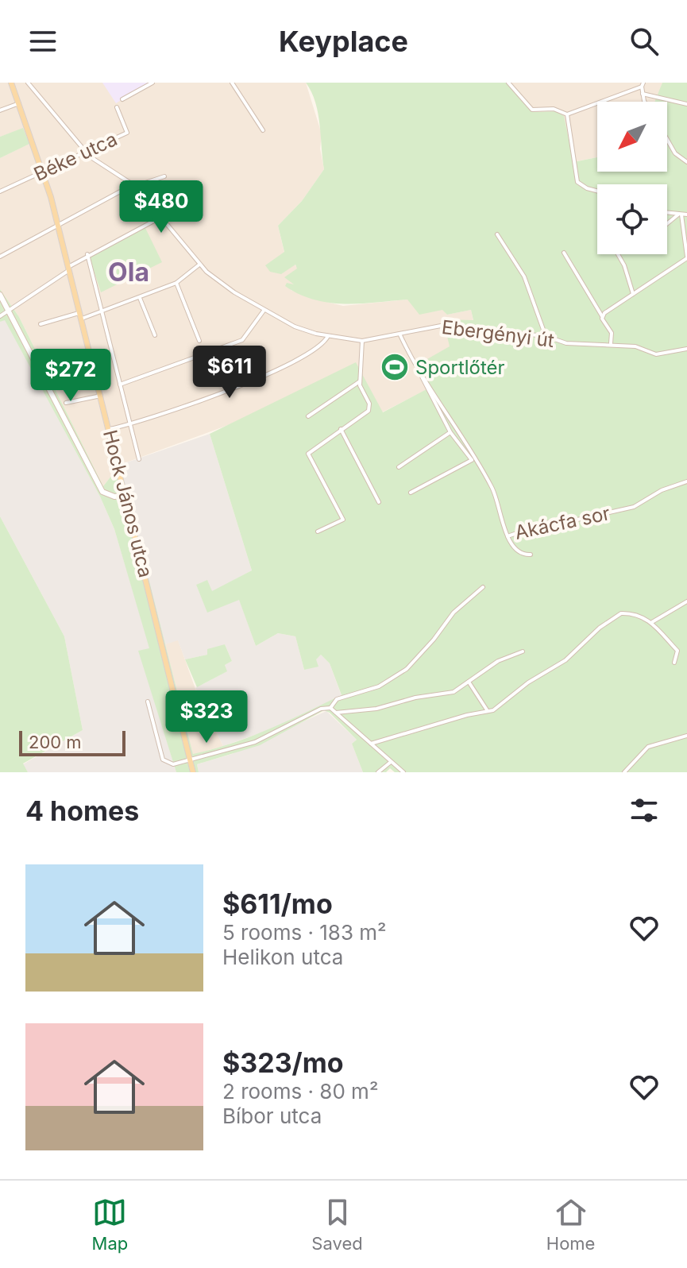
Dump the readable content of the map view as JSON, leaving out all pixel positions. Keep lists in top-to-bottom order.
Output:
{
  "streets": {
    "main road": ["Hock János utca"],
    "street": ["Béke utca", "Ebergényi út", "Akácfa sor"]
  },
  "crossings": [
    ["Béke utca", "Ebergényi út"],
    ["Béke utca", "Hock János utca"],
    ["Ebergényi út", "Akácfa sor"]
  ],
  "districts": ["Ola"],
  "places": {
    "sports": ["Sportlőtér"]
  },
  "scale_bar": "200 m",
  "north": "bottom left",
  "page": {
    "header": "Keyplace",
    "price": [
      "$480",
      "$611",
      "$272",
      "$323"
    ],
    "scale": "200 m",
    "heading": "4 homes",
    "list": [
      {
        "name": "$611/mo",
        "note": "5 rooms · 183 m² · Helikon utca"
      },
      {
        "name": "$323/mo",
        "note": "2 rooms · 80 m² · Bíbor utca"
      }
    ],
    "tabs": ["Map", "Saved", "Home"]
  }
}
